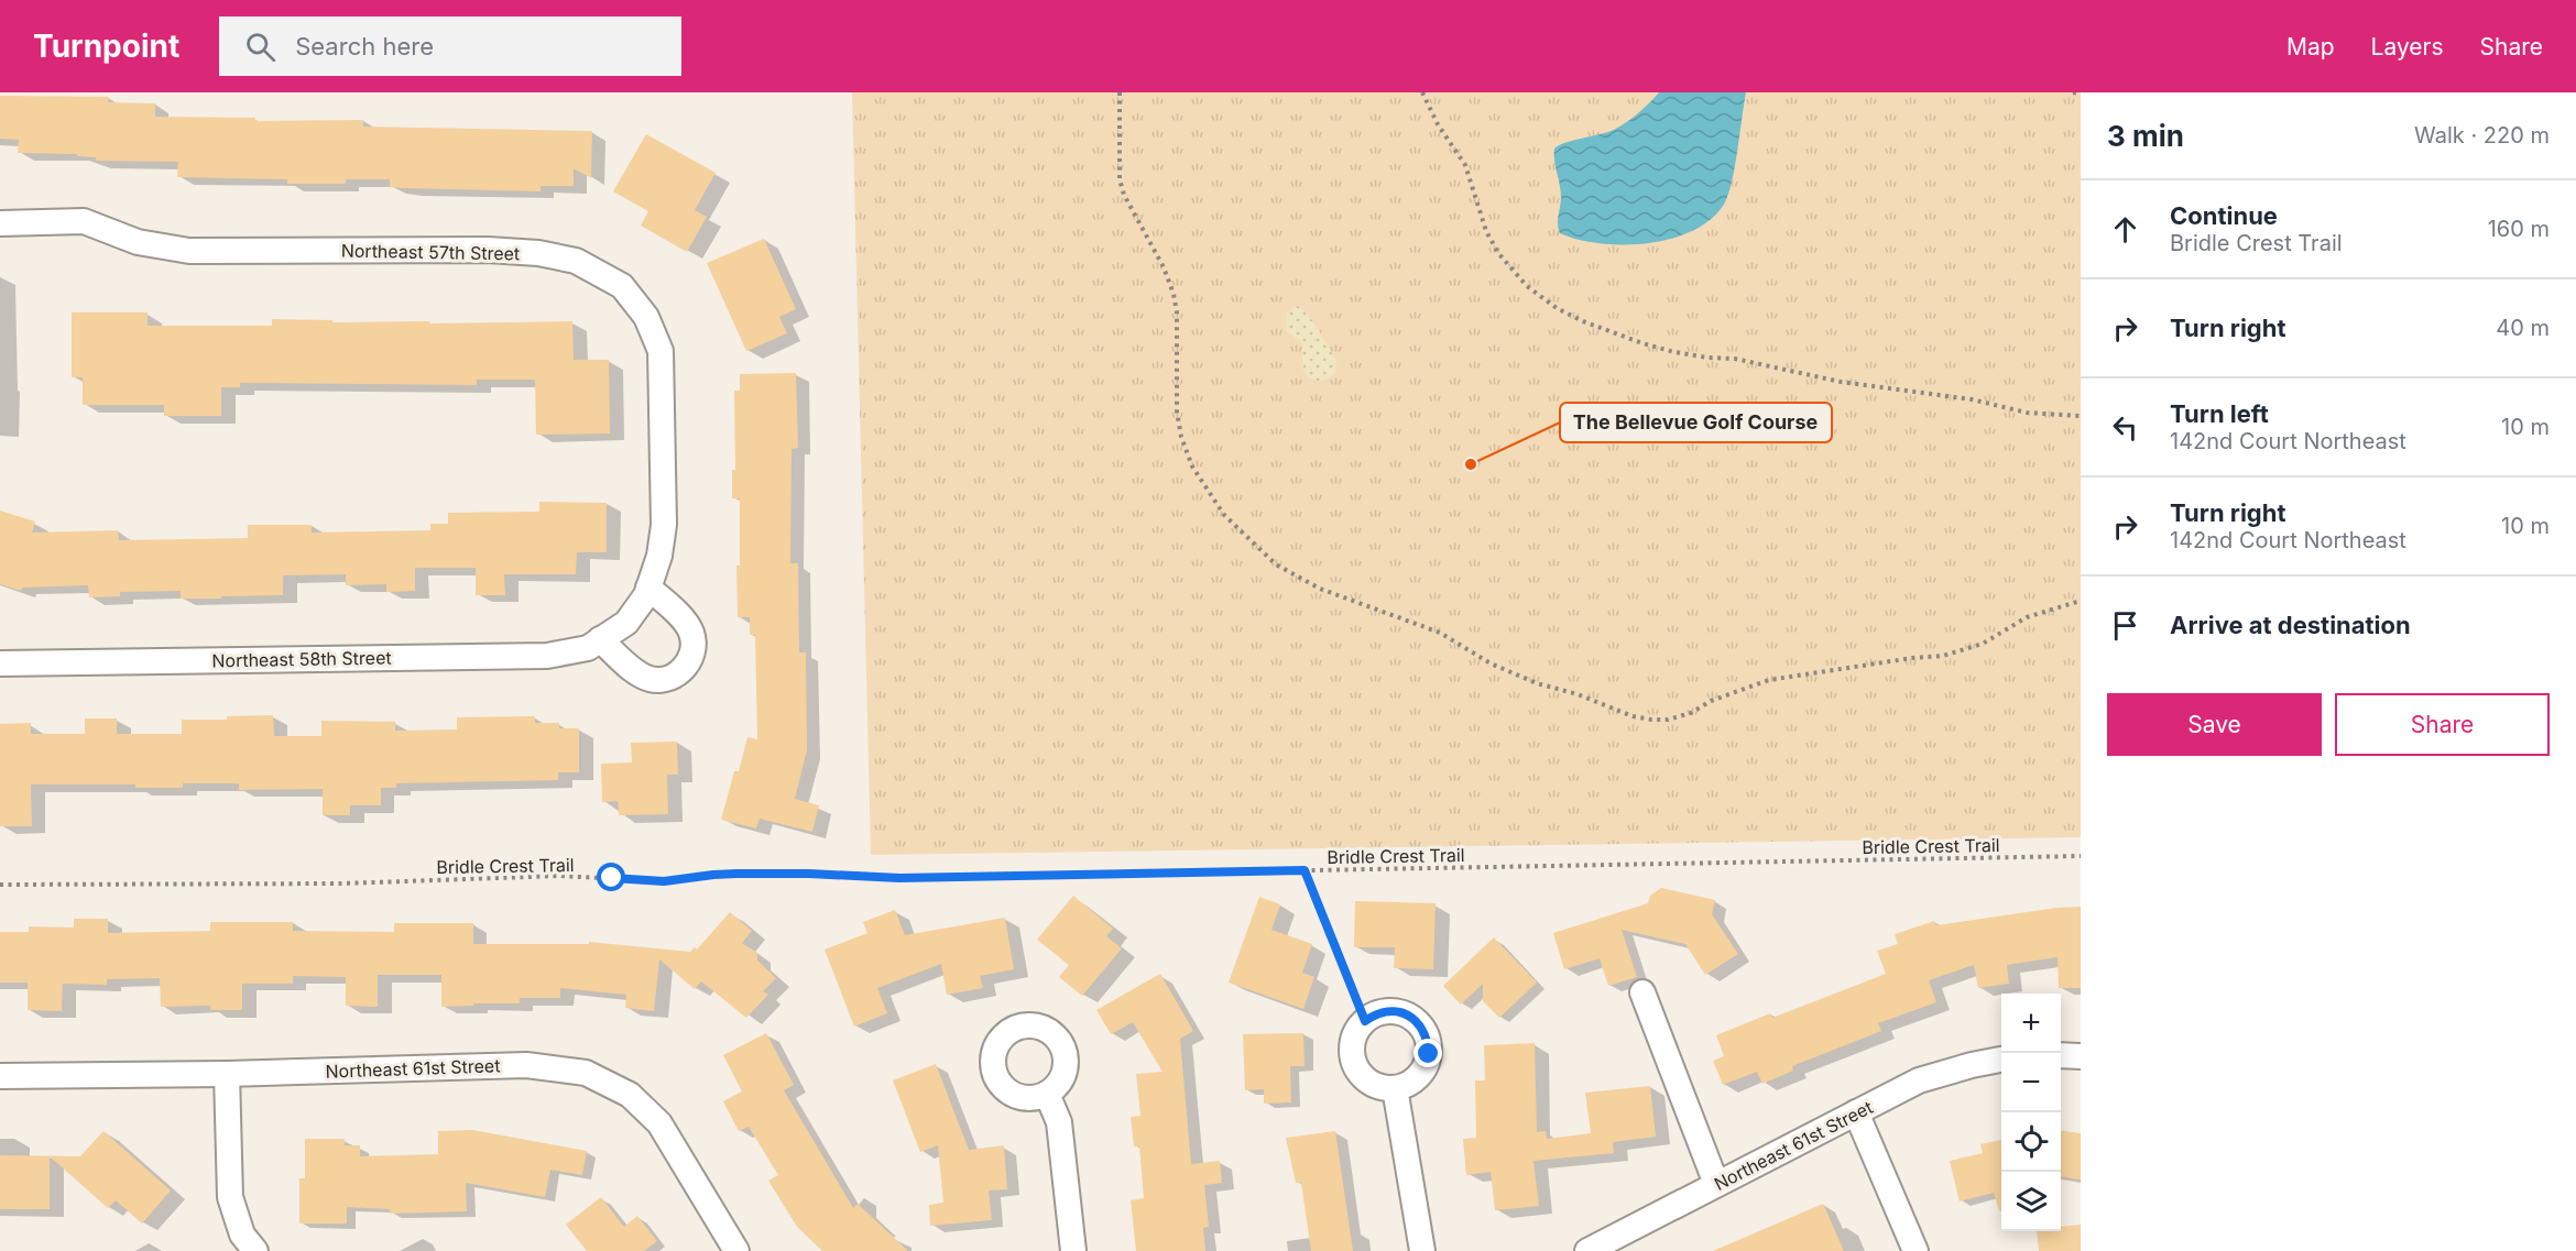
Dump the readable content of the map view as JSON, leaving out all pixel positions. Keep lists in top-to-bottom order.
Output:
{
  "streets": {
    "street": ["Northeast 57th Street", "Northeast 58th Street", "Northeast 61st Street"],
    "path": ["Bridle Crest Trail"]
  },
  "crossings": [
    ["Northeast 57th Street", "Northeast 58th Street"]
  ],
  "places": ["The Bellevue Golf Course"],
  "page": {
    "header": "Turnpoint",
    "search": "Search here",
    "nav": ["Map", "Layers", "Share"],
    "heading": ["3 min", "Walk · 220 m"],
    "list": [
      ["Continue", "Bridle Crest Trail", "160 m"],
      ["Turn right", "40 m"],
      ["Turn left", "142nd Court Northeast", "10 m"],
      ["Turn right", "142nd Court Northeast", "10 m"],
      "Arrive at destination"
    ],
    "buttons": ["Save", "Share"],
    "map_buttons": ["+", "−"]
  }
}
